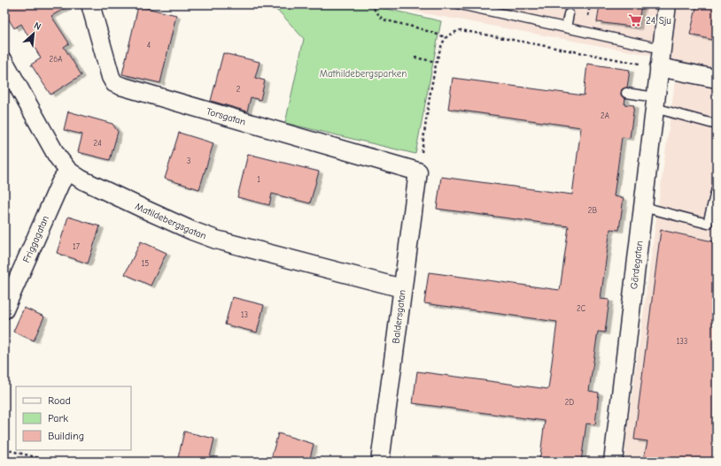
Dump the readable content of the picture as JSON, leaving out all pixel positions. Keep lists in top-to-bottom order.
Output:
{
  "streets": {
    "street": [
      "Torsgatan",
      "Matildebergsgatan",
      "Friggagatan",
      "Gärdegatan",
      "Baldersgatan"
    ]
  },
  "crossings": [
    ["Torsgatan", "Baldersgatan"],
    ["Matildebergsgatan", "Friggagatan"],
    ["Matildebergsgatan", "Baldersgatan"]
  ],
  "parks": ["Mathildebergsparken"],
  "places": {
    "supermarket": ["24 Sju"]
  },
  "house_numbers": [
    "4",
    "26A",
    "2",
    "2A",
    "24",
    "3",
    "1",
    "2B",
    "17",
    "15",
    "2C",
    "13",
    "133",
    "2D"
  ],
  "legend": ["Road", "Park", "Building"],
  "north": "top right"
}
